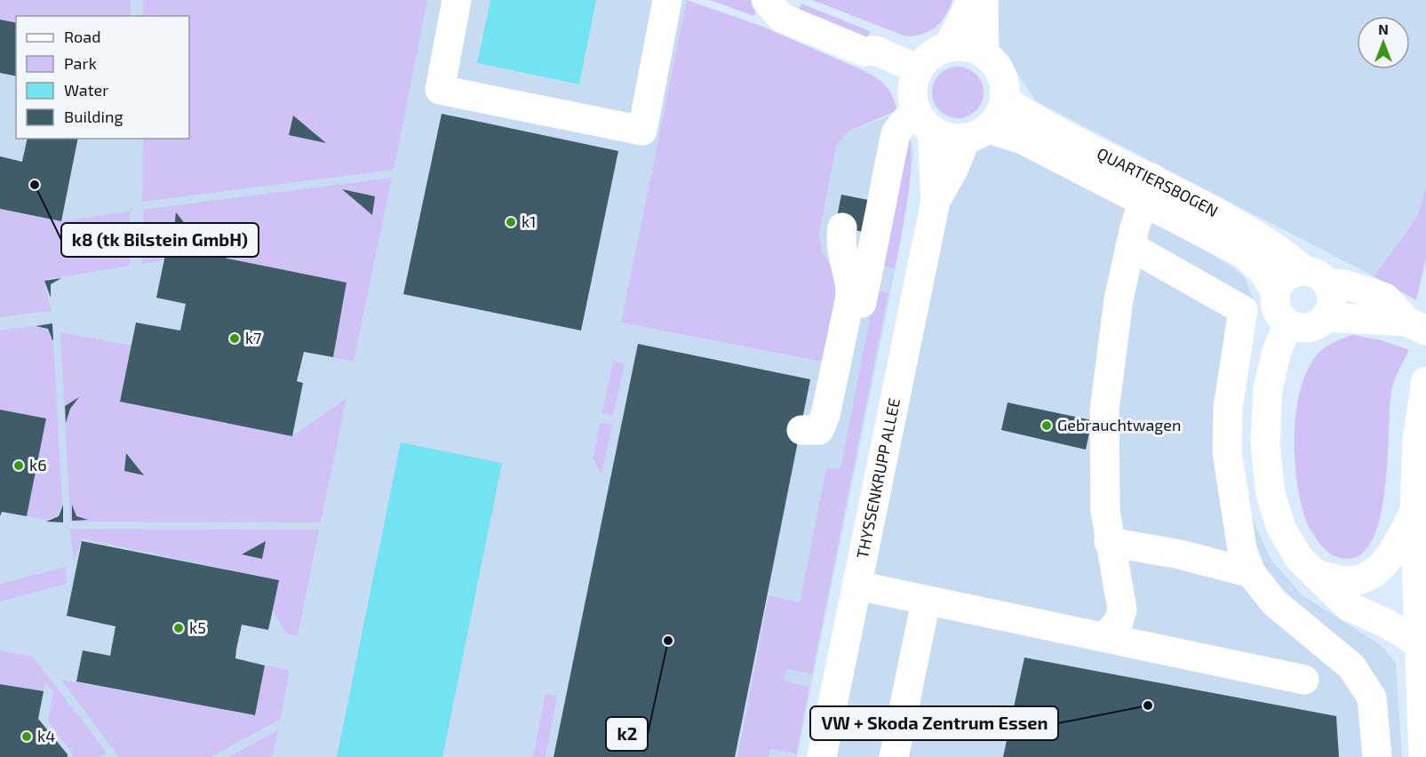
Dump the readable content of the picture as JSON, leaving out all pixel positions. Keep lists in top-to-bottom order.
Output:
{
  "streets": {
    "street": ["QUARTIERSBOGEN", "THYSSENKRUPP ALLEE"]
  },
  "crossings": [
    ["QUARTIERSBOGEN", "THYSSENKRUPP ALLEE"]
  ],
  "places": [
    "k8 (tk Bilstein GmbH)",
    "k1",
    "k7",
    "Gebrauchtwagen",
    "k6",
    "k5",
    "k2",
    "VW + Skoda Zentrum Essen",
    "k4"
  ],
  "legend": [
    "Road",
    "Park",
    "Water",
    "Building"
  ],
  "north": "top"
}
